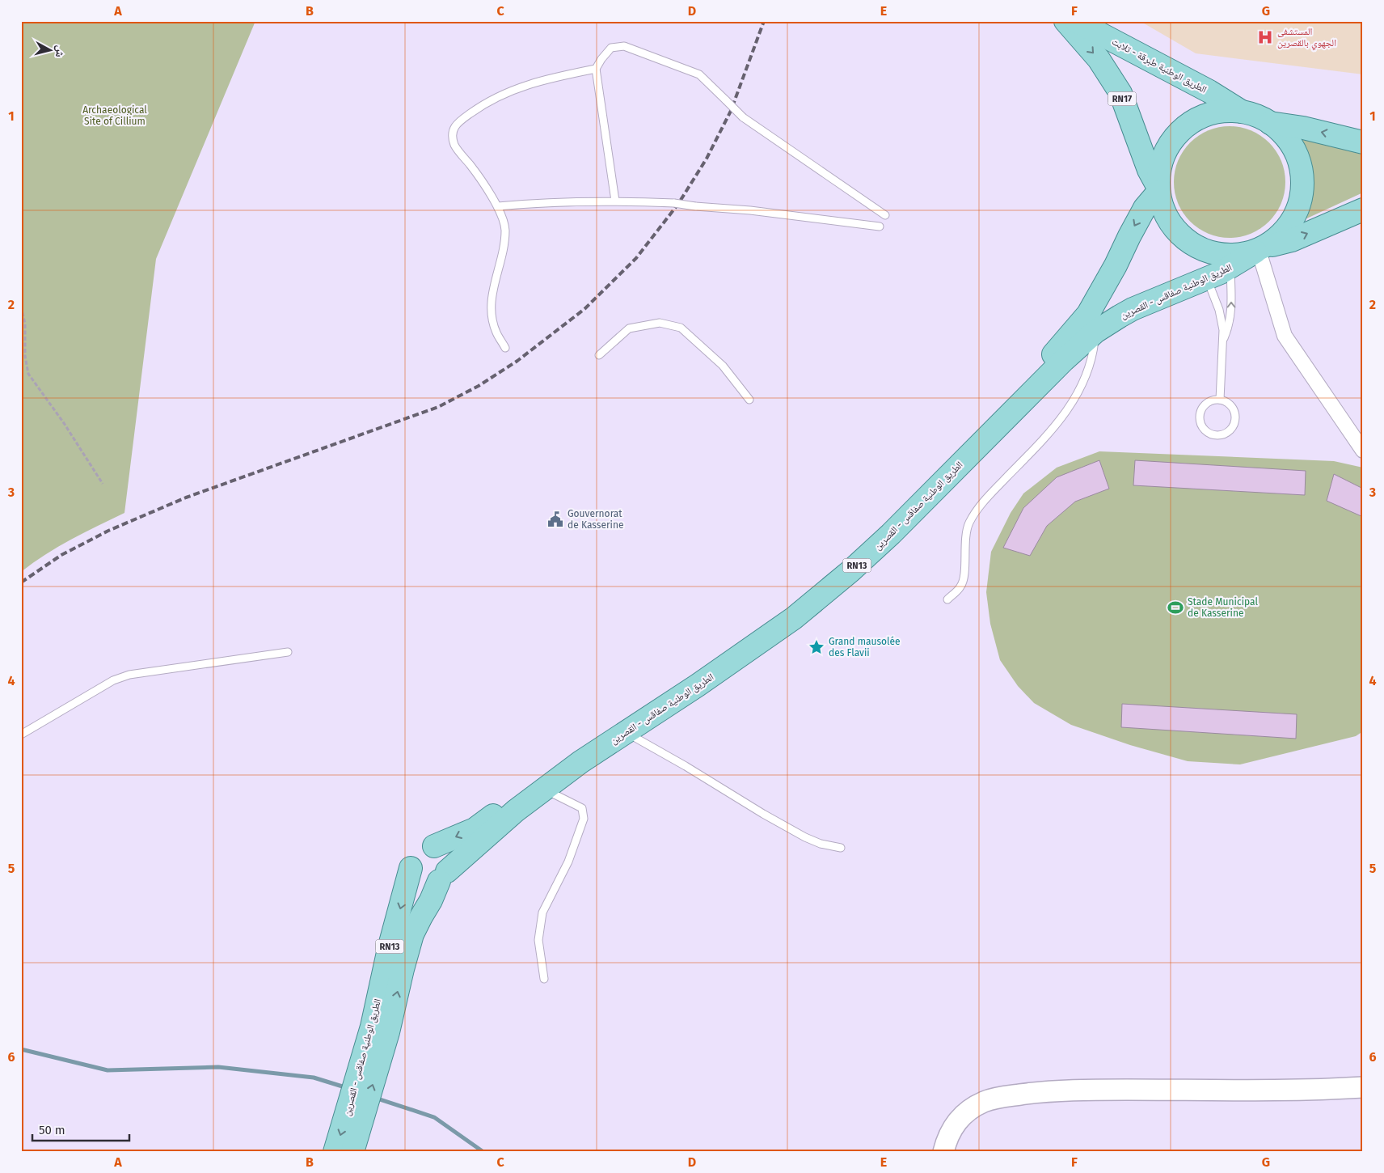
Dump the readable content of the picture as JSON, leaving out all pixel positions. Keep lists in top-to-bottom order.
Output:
{
  "streets": {
    "main road": [
      "الطريق الوطنية طبرقة - تلابت",
      "RN17",
      "الطريق الوطنية صفاقس - القصرين",
      "RN13"
    ]
  },
  "crossings": [
    ["الطريق الوطنية طبرقة - تلابت", "RN17"],
    ["الطريق الوطنية طبرقة - تلابت", "الطريق الوطنية صفاقس - القصرين"],
    ["RN17", "الطريق الوطنية صفاقس - القصرين"],
    ["الطريق الوطنية صفاقس - القصرين", "RN13"]
  ],
  "parks": ["Archaeological Site of Cillium"],
  "places": {
    "hospital": ["المستشفى الجهوي بالقصرين"],
    "public building": ["Gouvernorat de Kasserine"],
    "sports": ["Stade Municipal de Kasserine"],
    "place": ["Grand mausolée des Flavii"]
  },
  "scale_bar": "50 m",
  "north": "right",
  "grid": {
    "columns": [
      "A",
      "B",
      "C",
      "D",
      "E",
      "F",
      "G"
    ],
    "rows": [
      "1",
      "2",
      "3",
      "4",
      "5",
      "6"
    ]
  }
}
